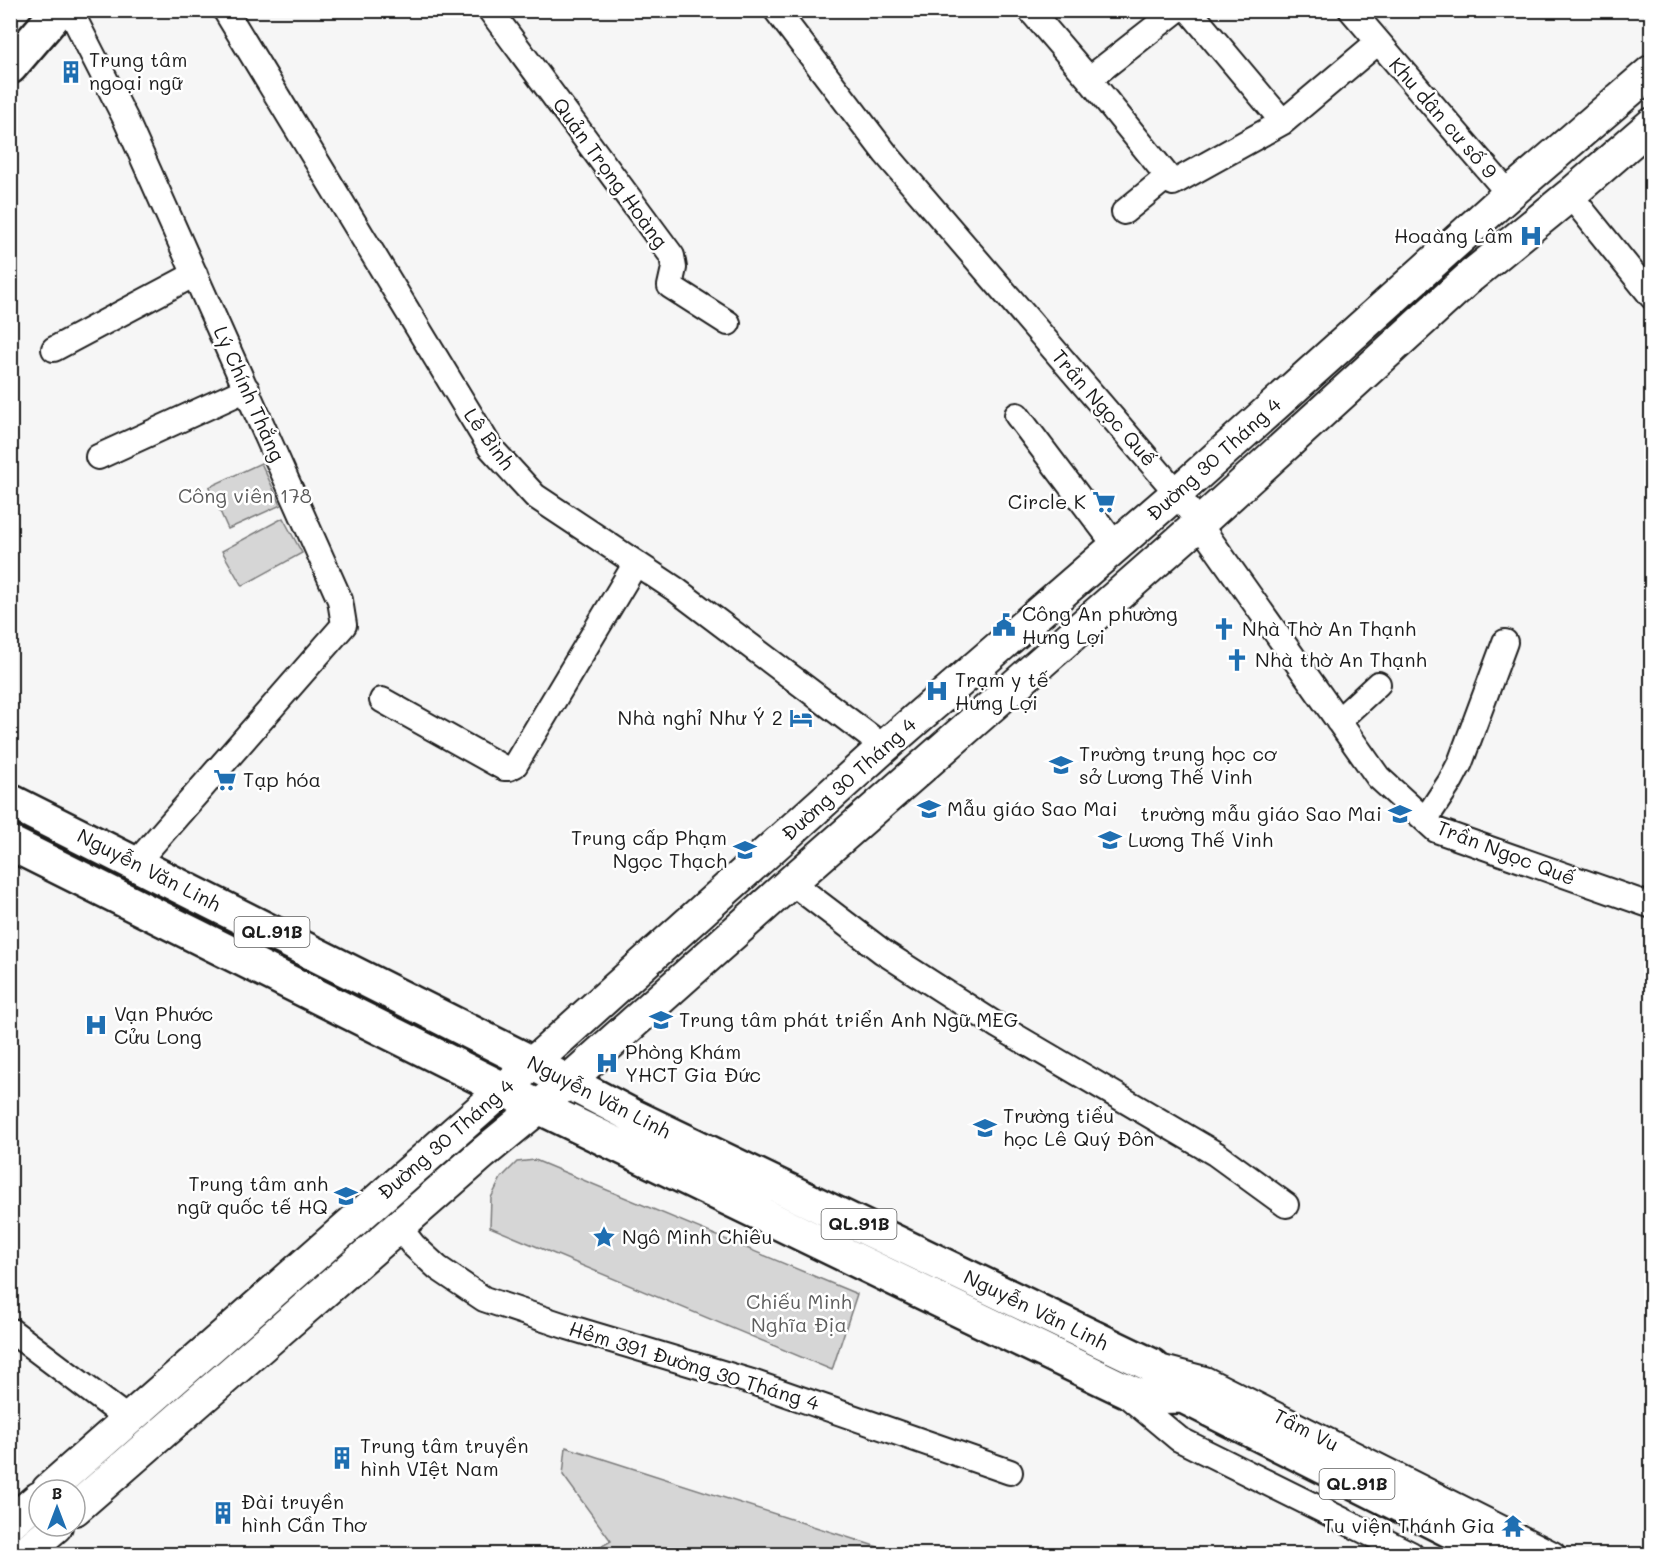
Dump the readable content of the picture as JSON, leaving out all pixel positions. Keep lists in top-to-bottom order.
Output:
{
  "streets": {
    "highway": ["Nguyễn Văn Linh", "QL.91B"],
    "main road": ["Đường 30 Tháng 4"],
    "street": [
      "Khu dân cư số 9",
      "Quản Trọng Hoàng",
      "Lý Chính Thắng",
      "Trần Ngọc Quế",
      "Lê Bình",
      "Hẻm 391 Đường 30 Tháng 4",
      "Tầm Vu"
    ]
  },
  "crossings": [
    ["Khu dân cư số 9", "Đường 30 Tháng 4"],
    ["Lý Chính Thắng", "Nguyễn Văn Linh"],
    ["Trần Ngọc Quế", "Đường 30 Tháng 4"],
    ["Lê Bình", "Đường 30 Tháng 4"],
    ["Đường 30 Tháng 4", "Nguyễn Văn Linh"],
    ["Đường 30 Tháng 4", "Hẻm 391 Đường 30 Tháng 4"],
    ["Nguyễn Văn Linh", "Tầm Vu"]
  ],
  "parks": ["Công viên 178", "Chiếu Minh Nghĩa Địa"],
  "places": {
    "building": ["Trung tâm ngoại ngữ", "Trung tâm truyền hình VIệt Nam", "Đài truyền hình Cần Thơ"],
    "hospital": [
      "Hoaàng Lâm",
      "Trạm y tế Hưng Lợi",
      "Vạn Phước Cửu Long",
      "Phòng Khám YHCT Gia Đức"
    ],
    "supermarket": ["Circle K", "Tạp hóa"],
    "public building": ["Công An phường Hưng Lợi"],
    "church": ["Nhà Thờ An Thạnh", "Nhà thờ An Thạnh"],
    "hotel": ["Nhà nghỉ Như Ý 2"],
    "school or university": [
      "Trường trung học cơ sở Lương Thế Vinh",
      "Mẫu giáo Sao Mai",
      "trường mẫu giáo Sao Mai",
      "Lương Thế Vinh",
      "Trung cấp Phạm Ngọc Thạch",
      "Trung tâm phát triển Anh Ngữ MEG",
      "Trường tiểu học Lê Quý Đôn",
      "Trung tâm anh ngữ quốc tế HQ"
    ],
    "place": ["Ngô Minh Chiêu"],
    "temple": ["Tu viện Thánh Gia"]
  },
  "north": "top"
}
